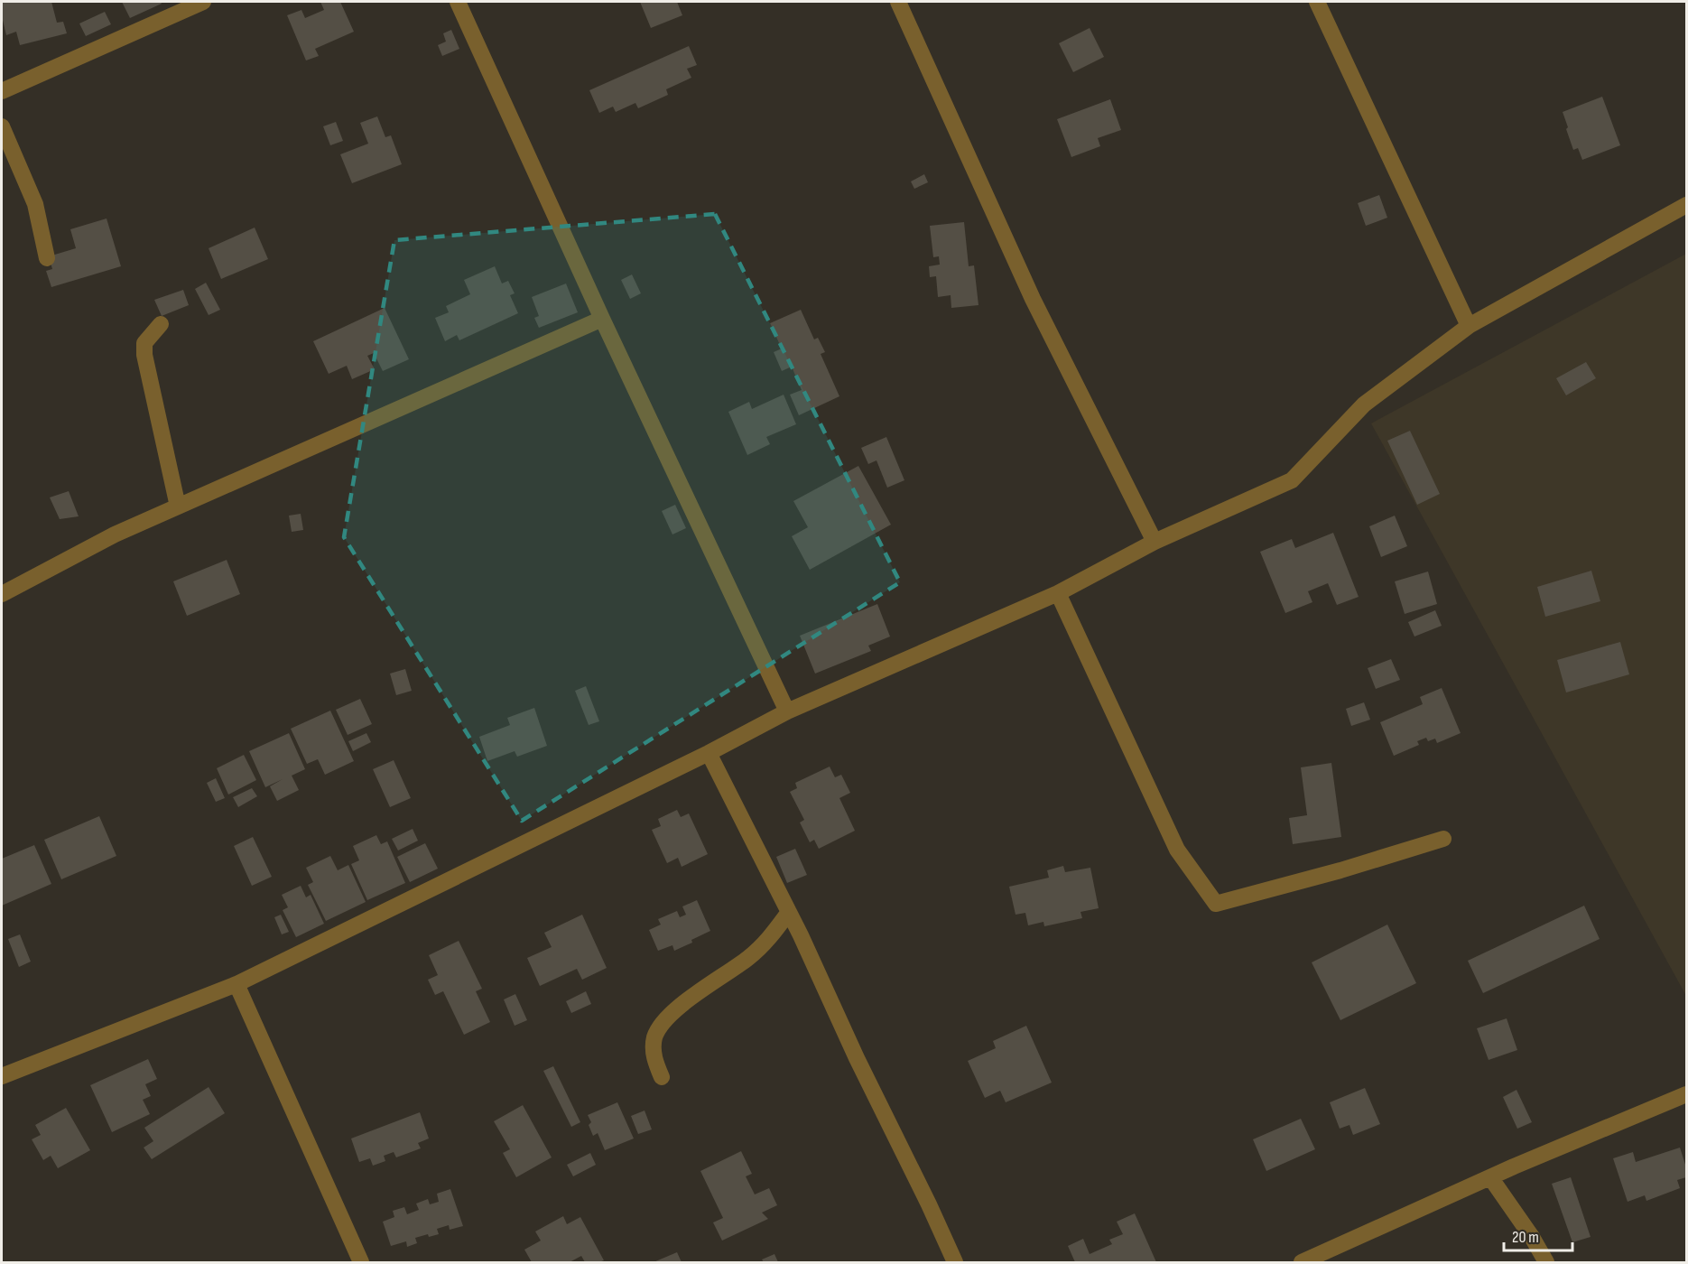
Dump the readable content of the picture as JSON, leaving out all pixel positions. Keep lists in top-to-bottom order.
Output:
{
  "scale_bar": "20 m"
}
